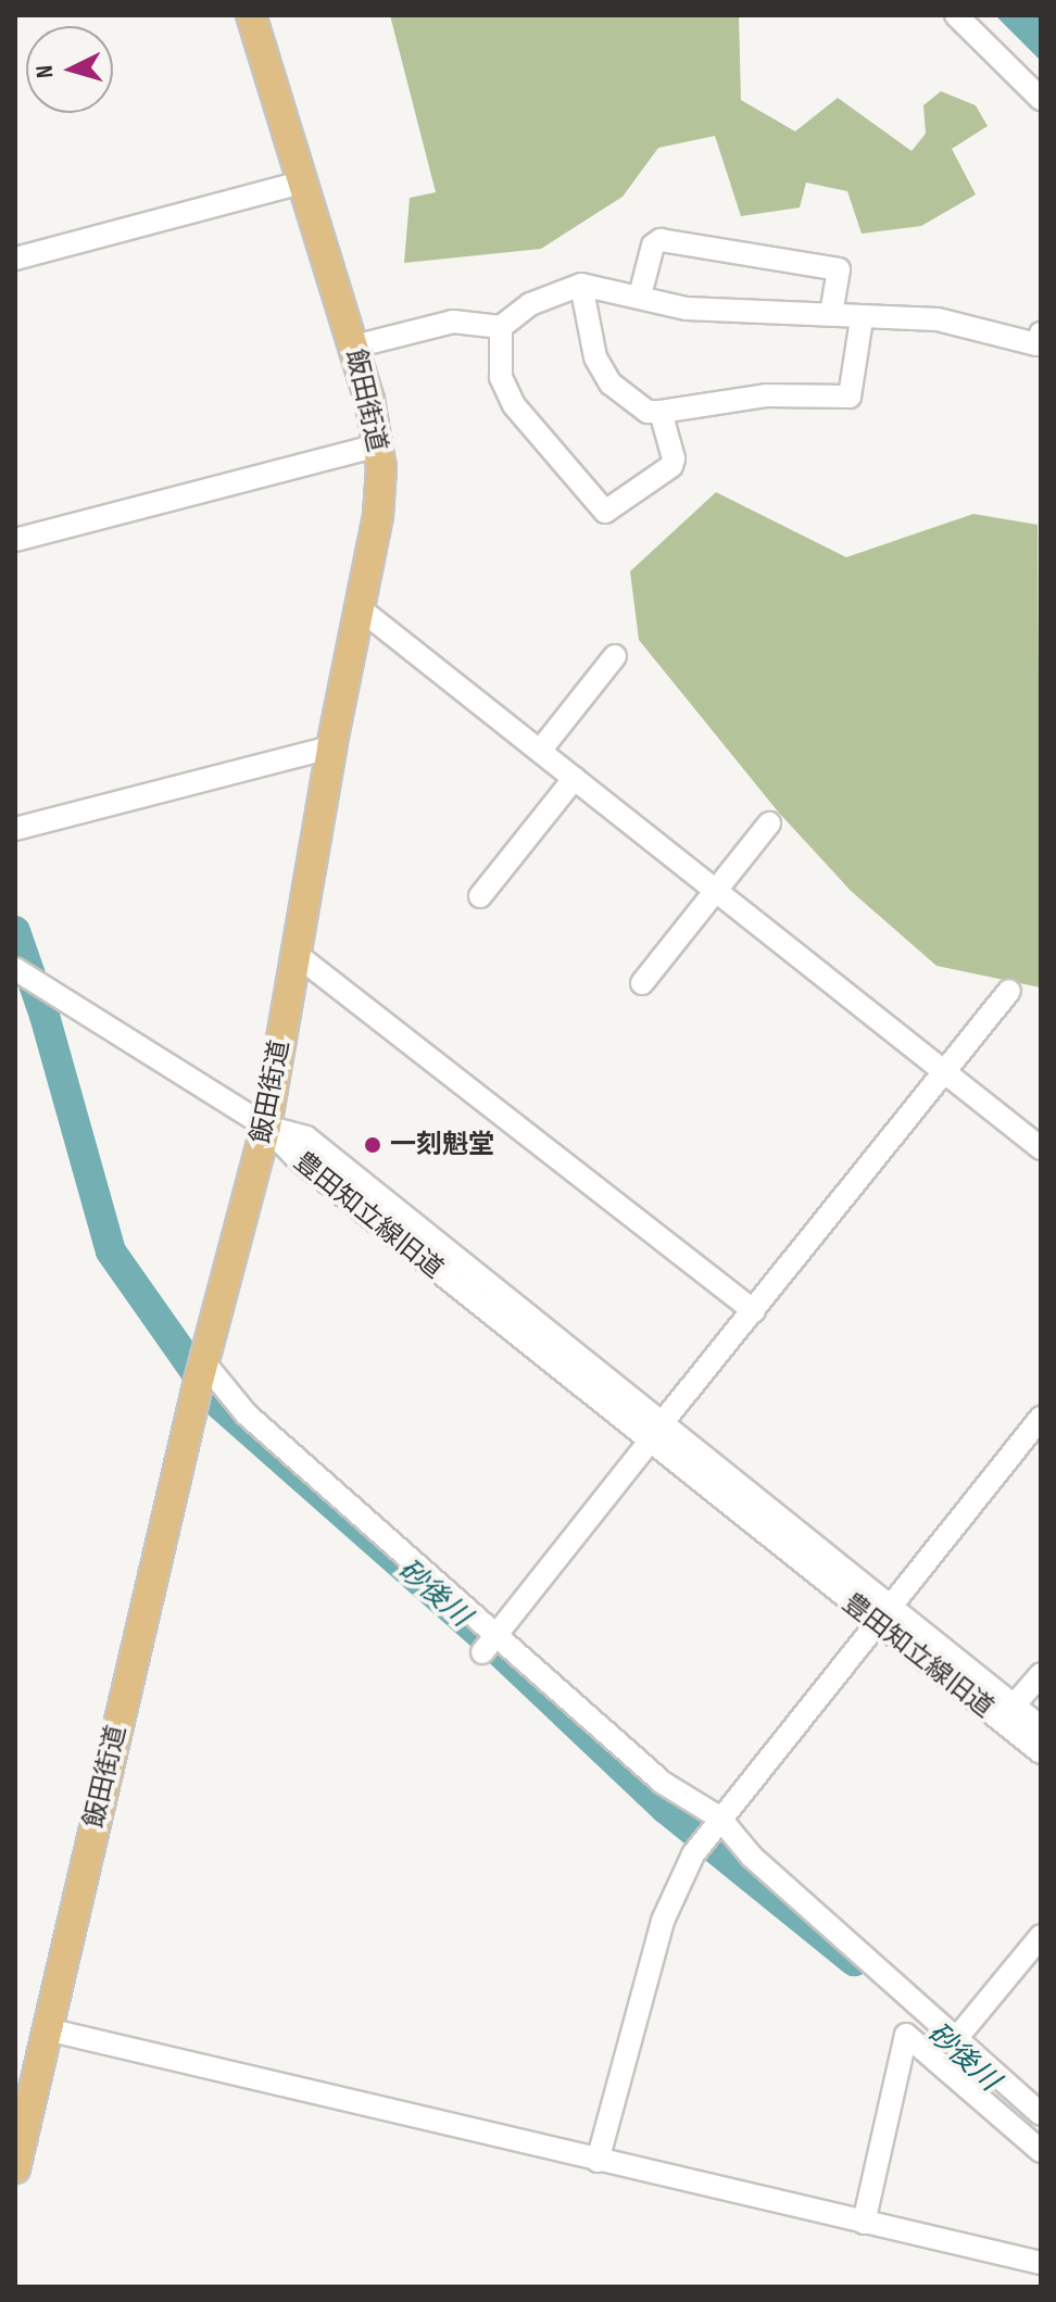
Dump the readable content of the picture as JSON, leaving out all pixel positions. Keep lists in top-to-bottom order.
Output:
{
  "streets": {
    "main road": ["飯田街道"],
    "street": ["豊田知立線旧道"]
  },
  "crossings": [
    ["飯田街道", "豊田知立線旧道"]
  ],
  "water": ["砂後川"],
  "places": ["一刻魁堂"],
  "north": "left"
}
